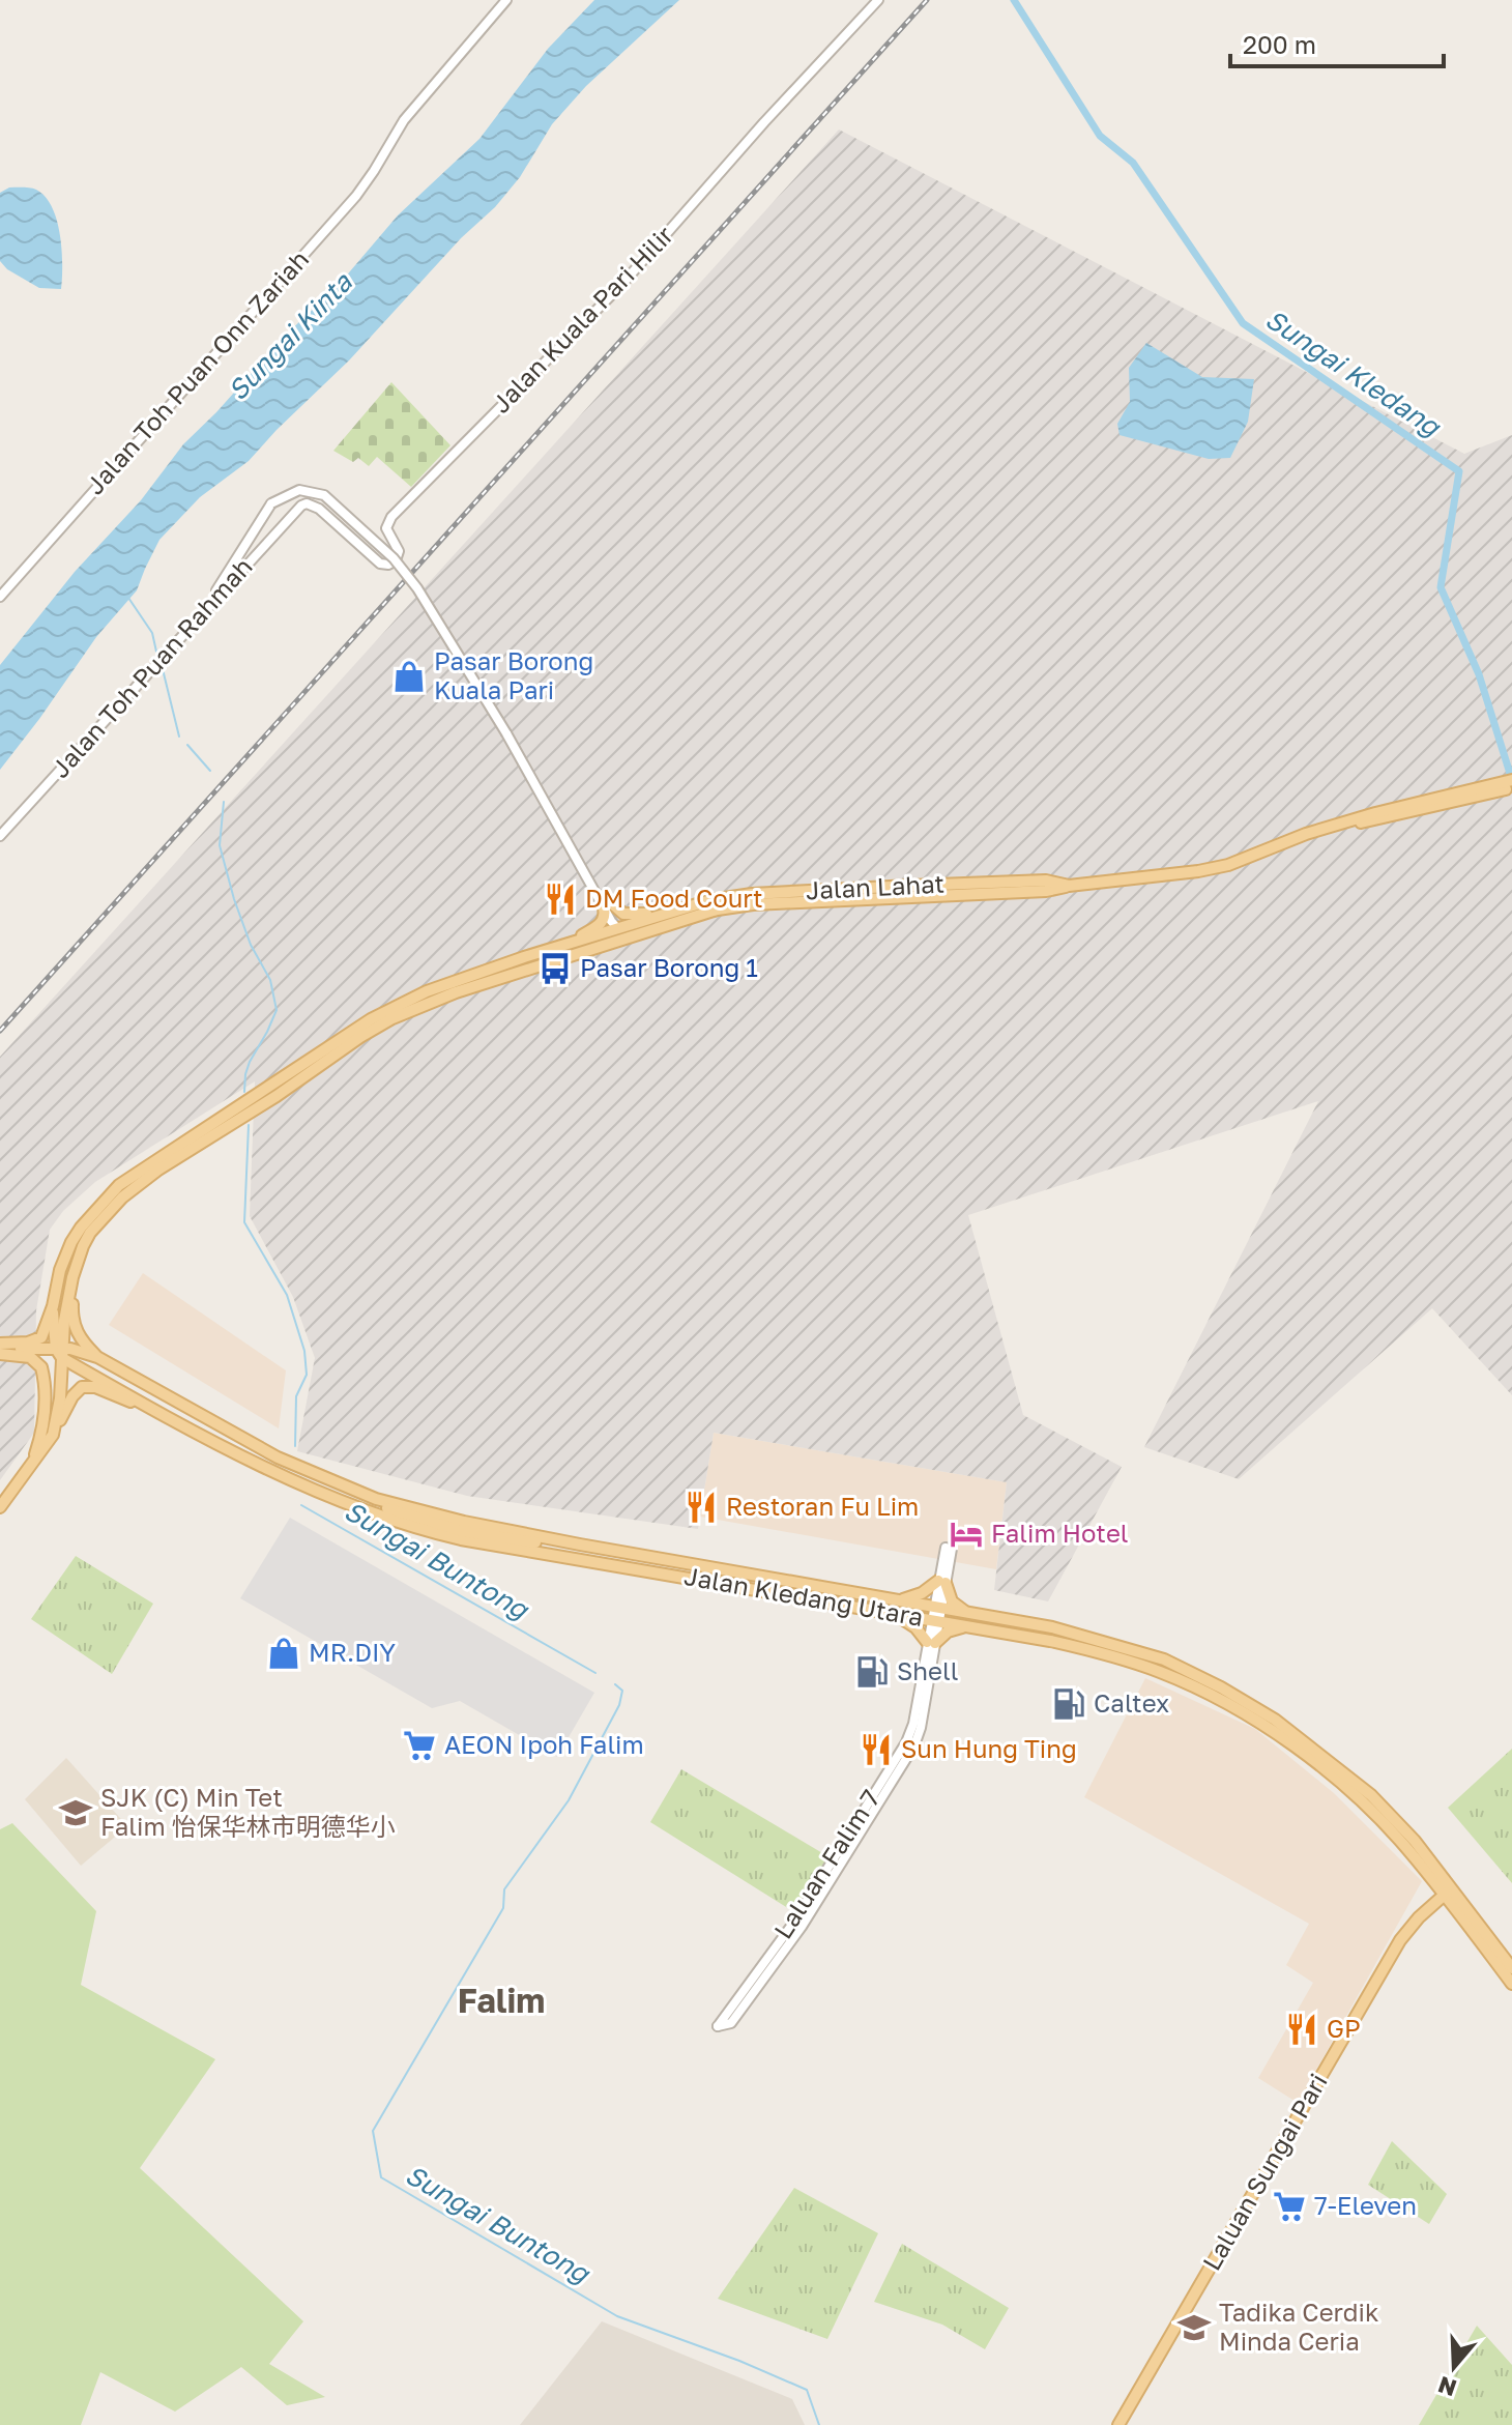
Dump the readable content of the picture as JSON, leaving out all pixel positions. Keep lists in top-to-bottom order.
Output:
{
  "streets": {
    "main road": ["Jalan Lahat", "Jalan Kledang Utara", "Laluan Sungai Pari"],
    "street": [
      "Jalan Kuala Pari Hilir",
      "Jalan Toh Puan Onn Zariah",
      "Jalan Toh Puan Rahmah",
      "Laluan Falim 7"
    ]
  },
  "crossings": [
    ["Jalan Kuala Pari Hilir", "Jalan Toh Puan Rahmah"],
    ["Jalan Kledang Utara", "Laluan Falim 7"],
    ["Jalan Kledang Utara", "Laluan Sungai Pari"]
  ],
  "districts": ["Falim"],
  "water": ["Sungai Kinta", "Sungai Kledang", "Sungai Buntong"],
  "places": {
    "shop": ["Pasar Borong Kuala Pari", "MR.DIY"],
    "restaurant": [
      "DM Food Court",
      "Restoran Fu Lim",
      "Sun Hung Ting",
      "GP"
    ],
    "bus stop": ["Pasar Borong 1"],
    "hotel": ["Falim Hotel"],
    "fuel station": ["Shell", "Caltex"],
    "supermarket": ["AEON Ipoh Falim", "7-Eleven"],
    "school or university": ["SJK (C) Min Tet Falim 怡保华林市明德华小", "Tadika Cerdik Minda Ceria"]
  },
  "scale_bar": "200 m",
  "north": "bottom"
}
